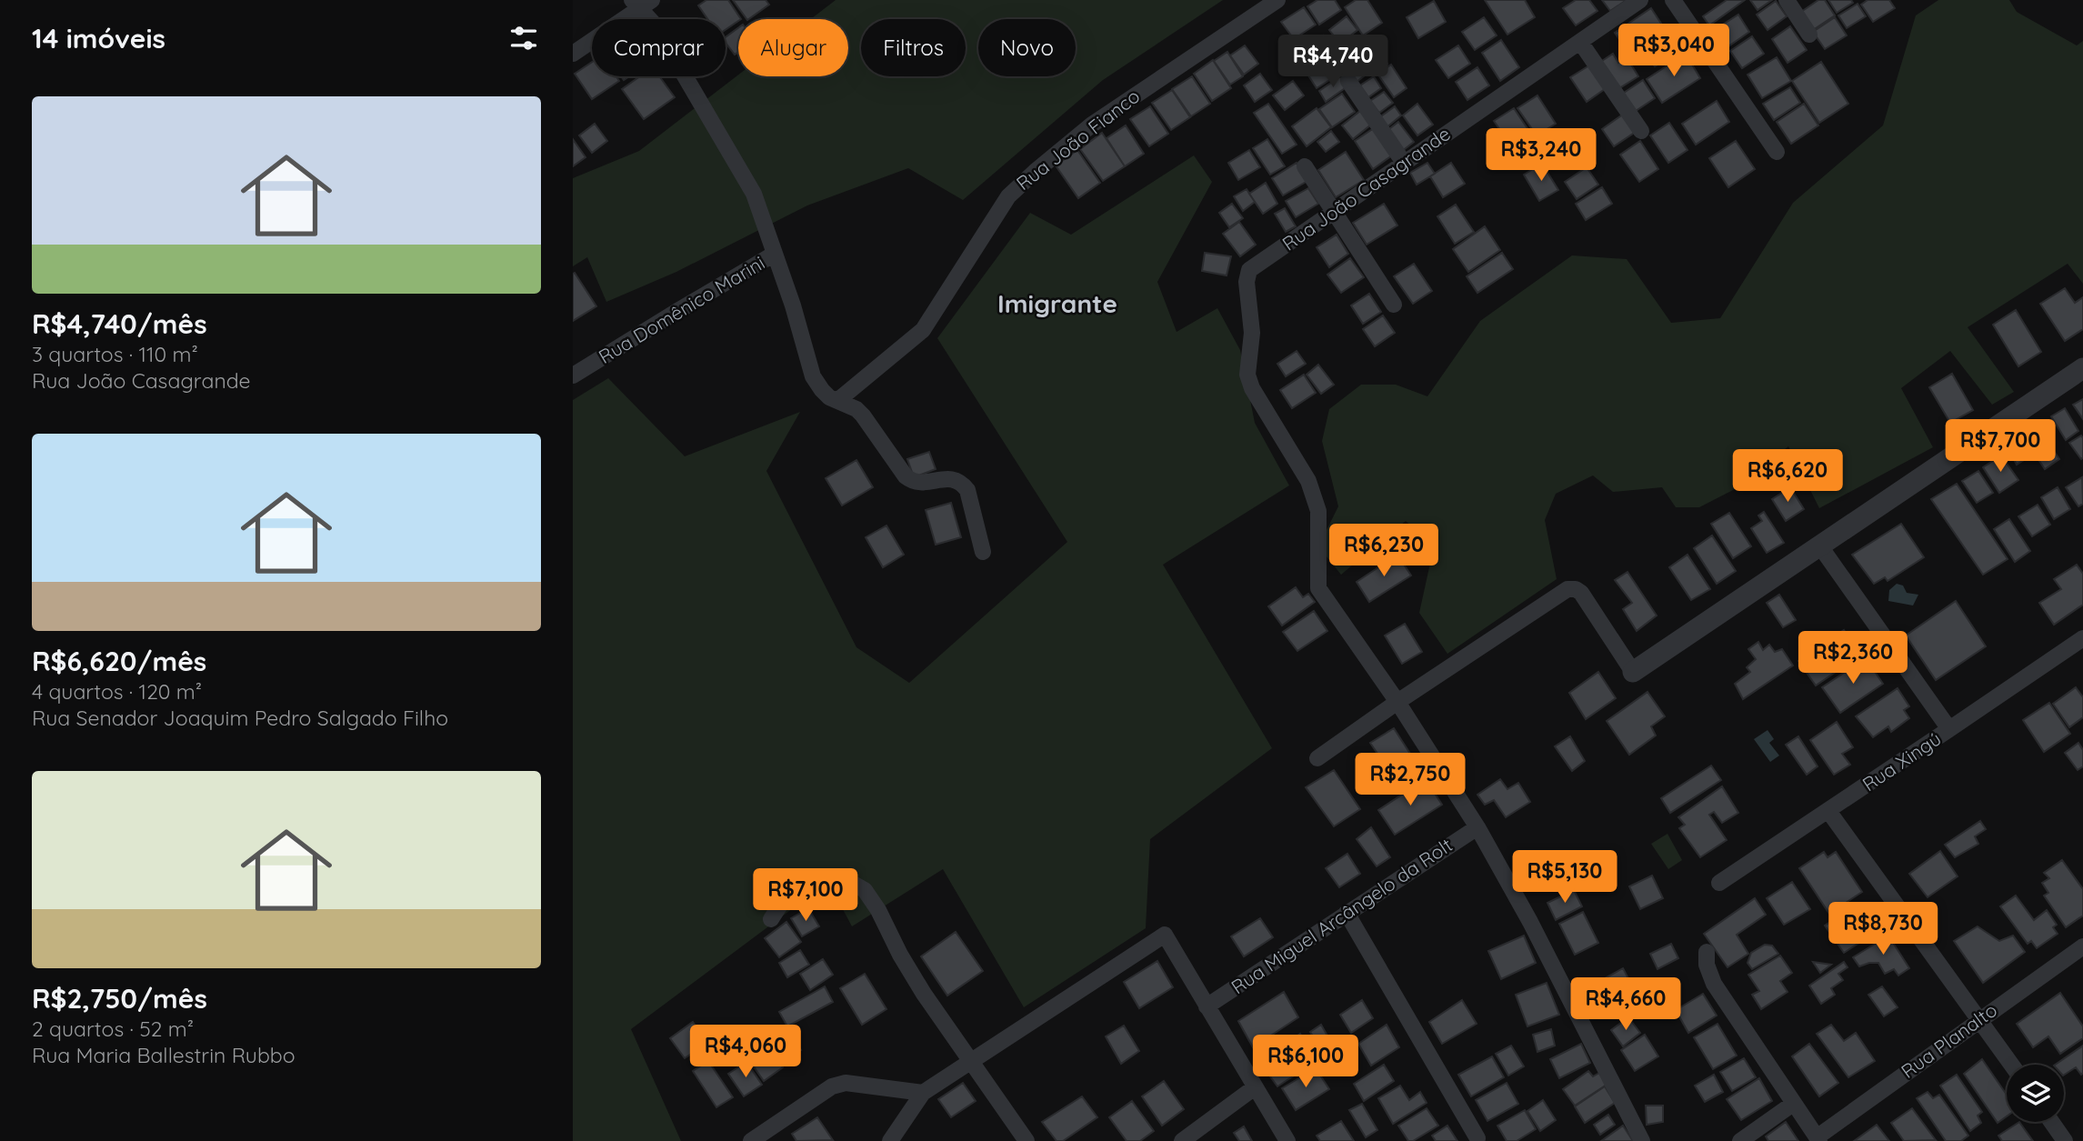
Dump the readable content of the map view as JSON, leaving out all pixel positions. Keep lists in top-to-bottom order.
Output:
{
  "streets": {
    "street": [
      "Rua João Fianco",
      "Rua João Casagrande",
      "Rua Domênico Marini",
      "Rua Xingú",
      "Rua Miguel Arcângelo da Rolt",
      "Rua Planalto"
    ]
  },
  "crossings": [
    ["Rua João Fianco", "Rua Domênico Marini"]
  ],
  "districts": ["Imigrante"],
  "page": {
    "heading": "14 imóveis",
    "chip": [
      "Comprar",
      "Alugar",
      "Filtros",
      "Novo"
    ],
    "price": [
      "R$3,040",
      "R$4,740",
      "R$3,240",
      "R$7,700",
      "R$6,620",
      "R$6,230",
      "R$2,360",
      "R$2,750",
      "R$5,130",
      "R$7,100",
      "R$8,730",
      "R$4,660",
      "R$4,060",
      "R$6,100"
    ],
    "list": [
      {
        "name": "R$4,740/mês",
        "note": "3 quartos · 110 m² · Rua João Casagrande"
      },
      {
        "name": "R$6,620/mês",
        "note": "4 quartos · 120 m² · Rua Senador Joaquim Pedro Salgado Filho"
      },
      {
        "name": "R$2,750/mês",
        "note": "2 quartos · 52 m² · Rua Maria Ballestrin Rubbo"
      }
    ]
  }
}
